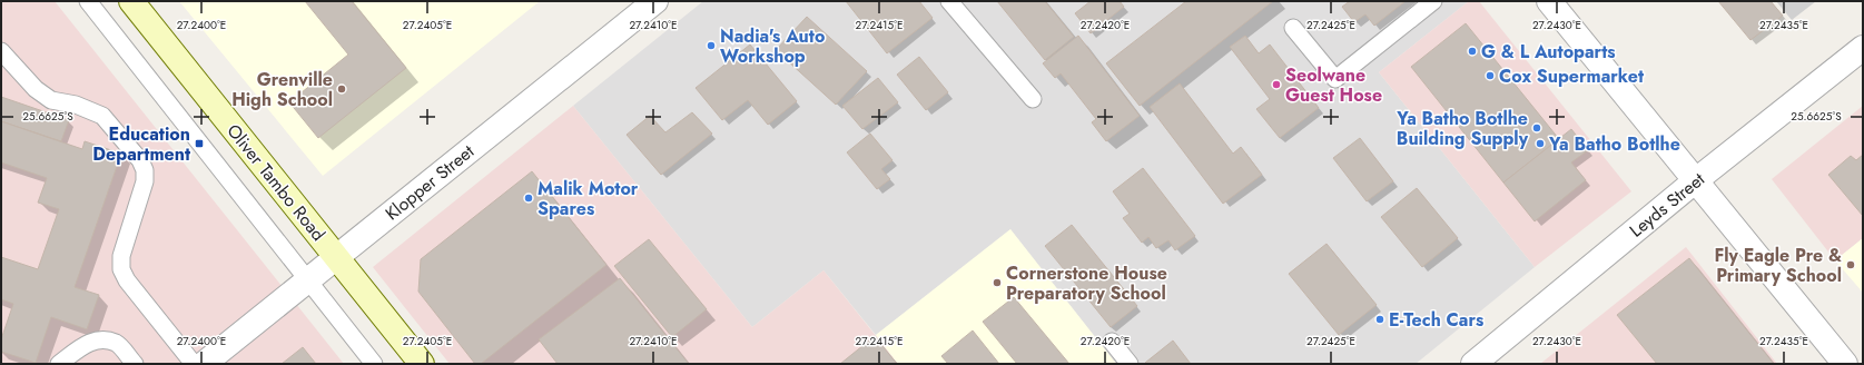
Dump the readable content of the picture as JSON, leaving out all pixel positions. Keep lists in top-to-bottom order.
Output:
{
  "streets": {
    "main road": ["Oliver Tambo Road"],
    "street": ["Klopper Street", "Leyds Street"]
  },
  "crossings": [
    ["Oliver Tambo Road", "Klopper Street"]
  ],
  "places": {
    "other": [
      "Nadia's Auto Workshop",
      "G & L Autoparts",
      "Cox Supermarket",
      "Seolwane Guest Hose",
      "Grenville High School",
      "Ya Batho Botlhe Building Supply",
      "Ya Batho Botlhe",
      "Malik Motor Spares",
      "Fly Eagle Pre & Primary School",
      "Cornerstone House Preparatory School",
      "E-Tech Cars"
    ],
    "transit": ["Education Department"]
  },
  "coordinates": [
    "27.2400°E",
    "27.2405°E",
    "27.2410°E",
    "27.2415°E",
    "27.2420°E",
    "27.2425°E",
    "27.2430°E",
    "27.2435°E",
    "25.6625°S"
  ]
}
